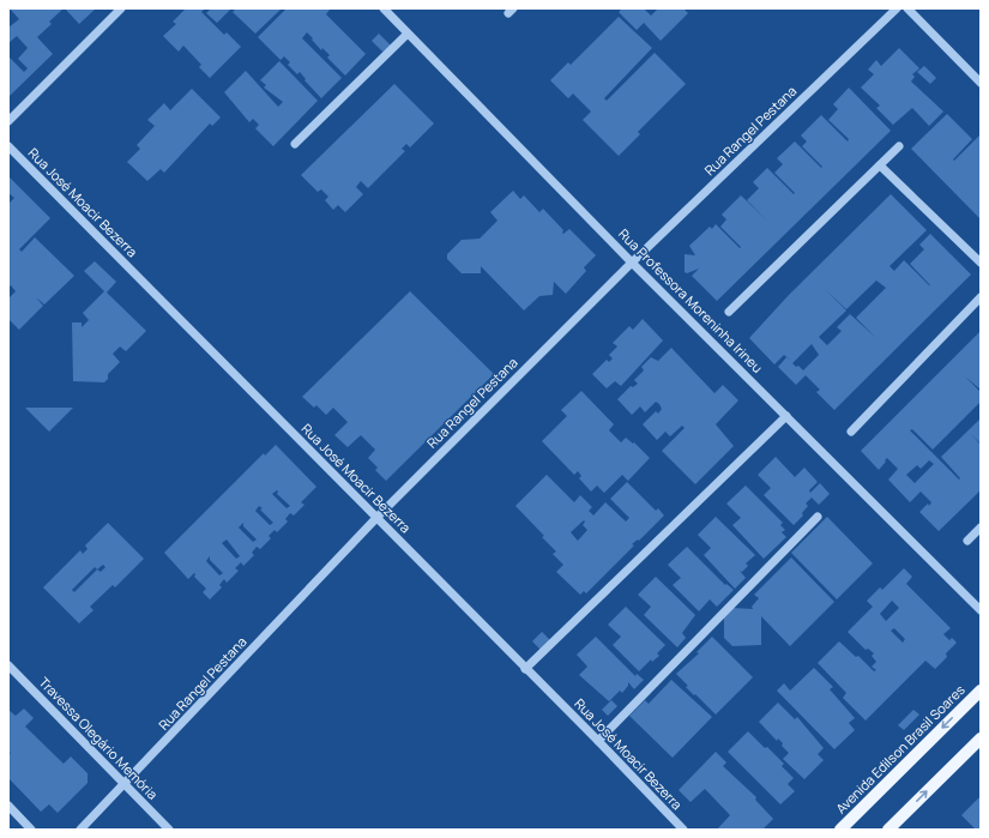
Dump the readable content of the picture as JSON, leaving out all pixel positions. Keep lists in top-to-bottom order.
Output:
{
  "streets": {
    "main road": ["Avenida Edilson Brasil Soares"],
    "street": [
      "Rua Rangel Pestana",
      "Rua José Moacir Bezerra",
      "Rua Professora Moreninha Irineu",
      "Travessa Olegário Memória"
    ]
  },
  "crossings": [
    ["Rua Rangel Pestana", "Rua José Moacir Bezerra"],
    ["Rua Rangel Pestana", "Rua Professora Moreninha Irineu"],
    ["Rua Rangel Pestana", "Travessa Olegário Memória"]
  ]
}
